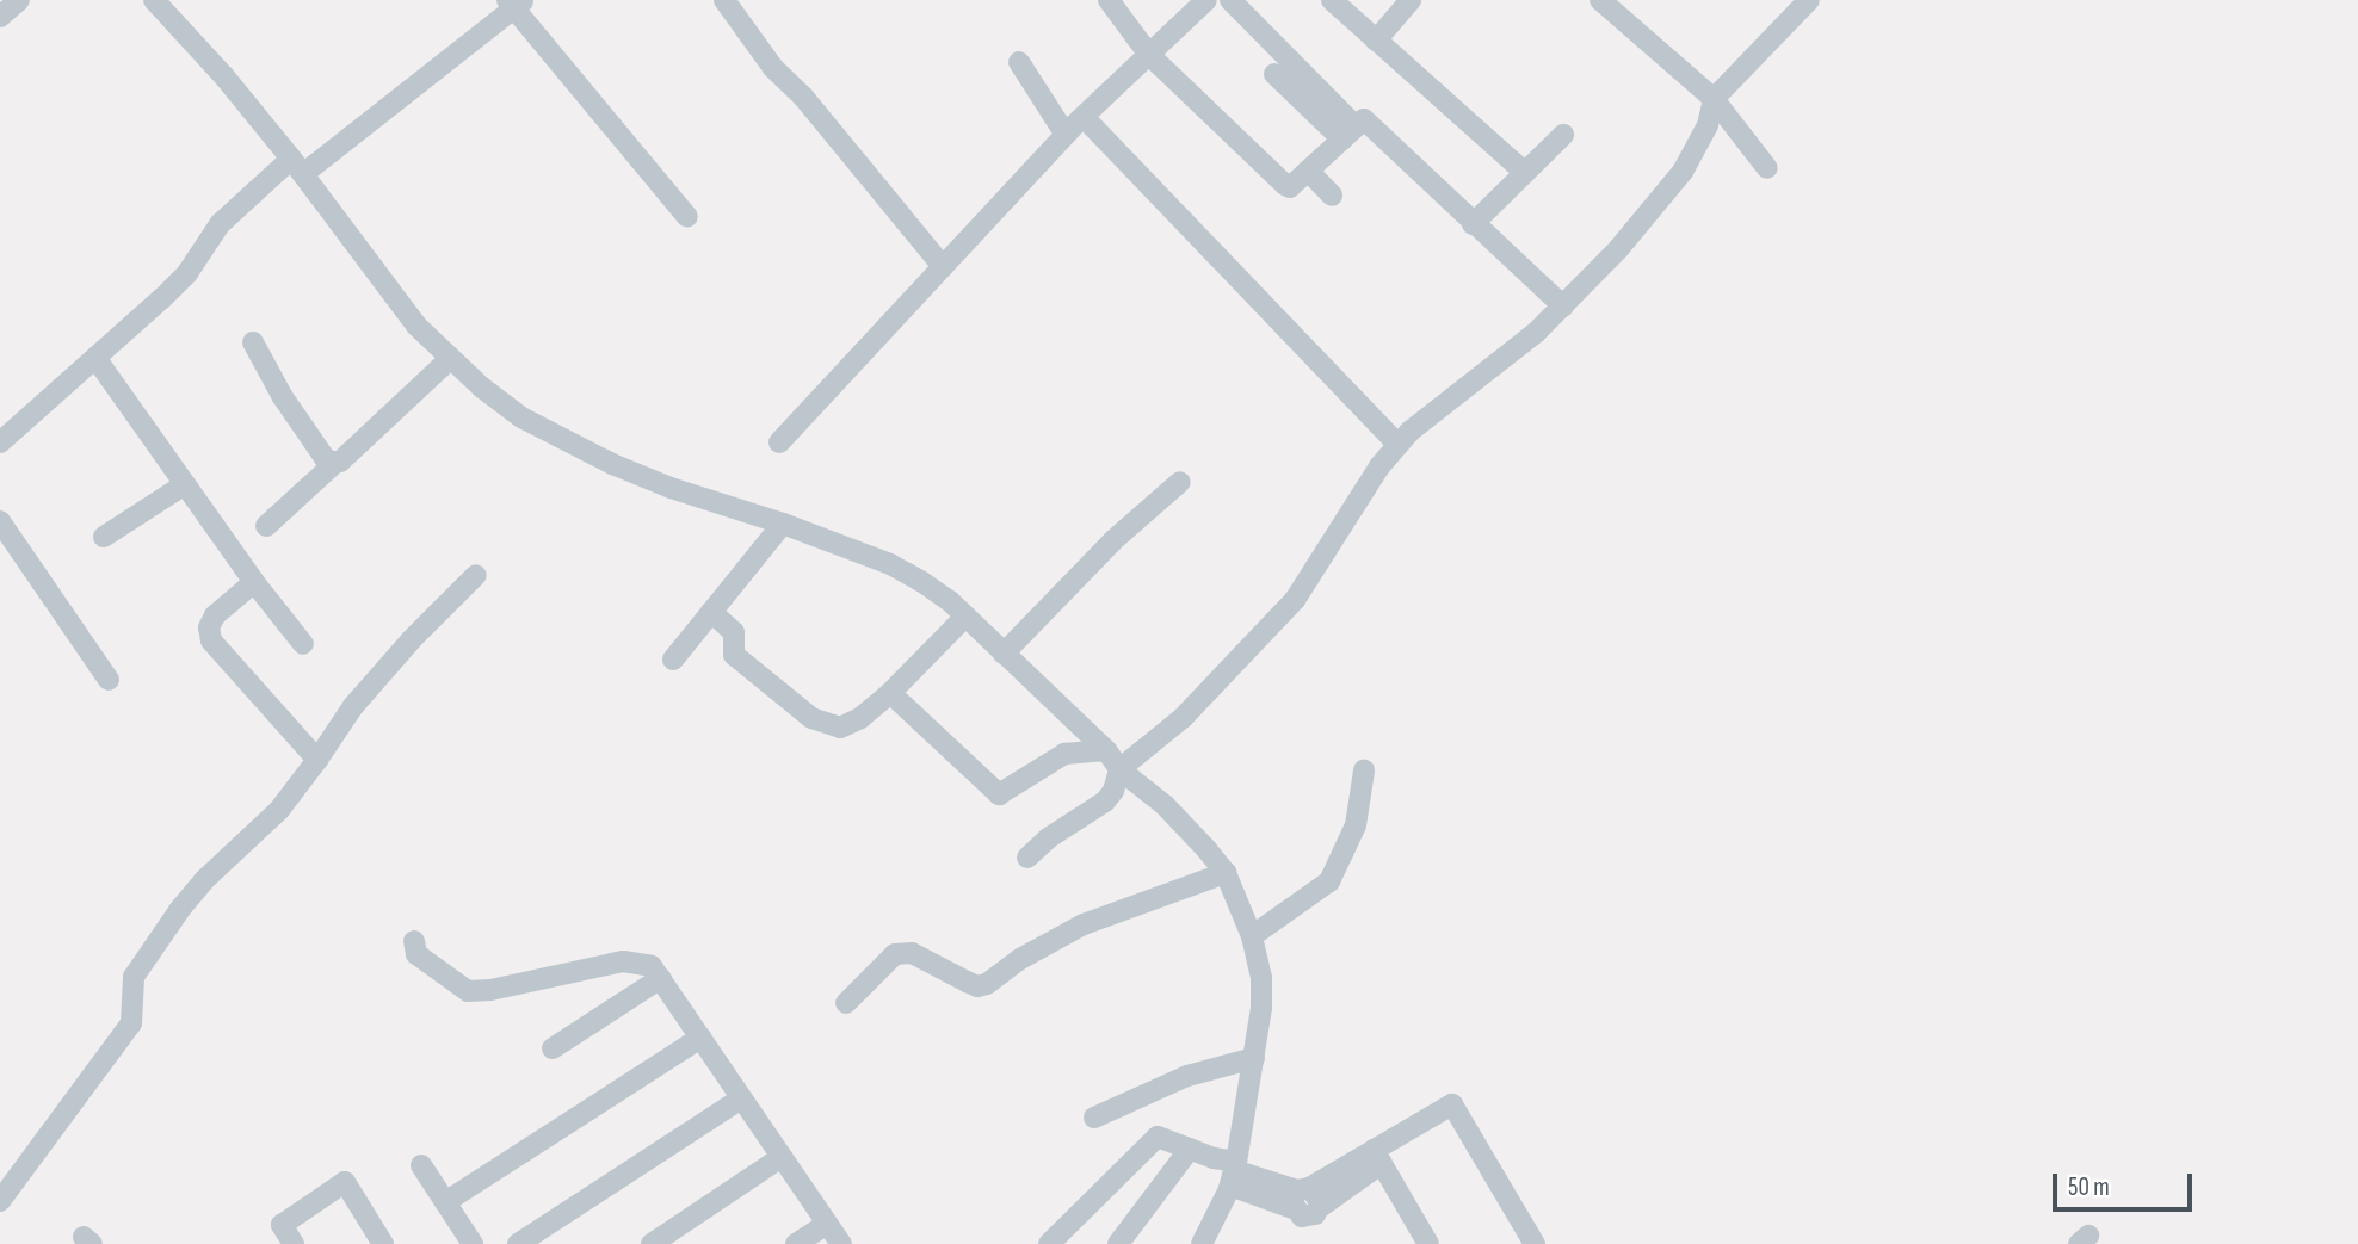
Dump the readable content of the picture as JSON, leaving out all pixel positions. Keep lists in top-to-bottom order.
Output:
{
  "scale_bar": "50 m"
}
